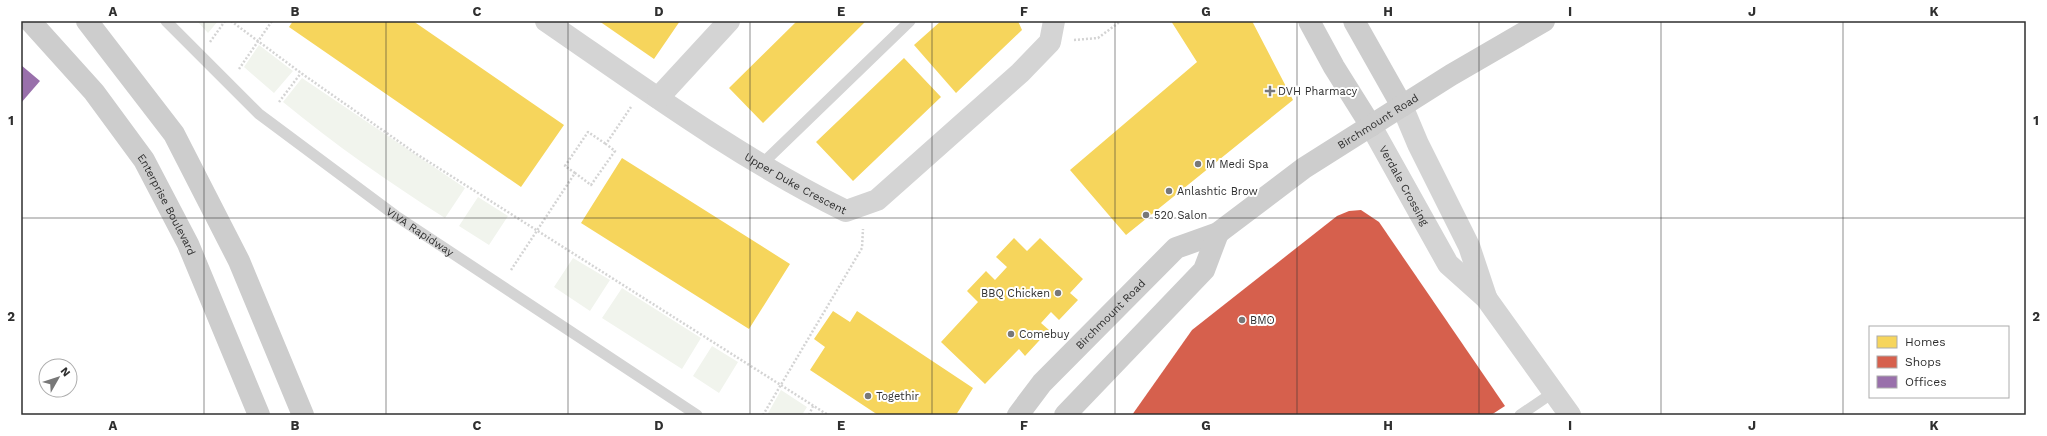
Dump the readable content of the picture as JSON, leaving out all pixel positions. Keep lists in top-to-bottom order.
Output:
{
  "streets": {
    "main road": ["Birchmount Road", "Verdale Crossing", "Enterprise Boulevard"],
    "street": ["Upper Duke Crescent"],
    "lane": ["VIVA Rapidway"]
  },
  "crossings": [
    ["Birchmount Road", "Verdale Crossing"]
  ],
  "places": {
    "health": ["DVH Pharmacy"],
    "other": [
      "M Medi Spa",
      "Anlashtic Brow",
      "520 Salon",
      "BBQ Chicken",
      "BMO",
      "Comebuy",
      "Togethir"
    ]
  },
  "legend": ["Homes", "Shops", "Offices"],
  "north": "top right",
  "grid": {
    "columns": [
      "A",
      "B",
      "C",
      "D",
      "E",
      "F",
      "G",
      "H",
      "I",
      "J",
      "K"
    ],
    "rows": ["1", "2"]
  }
}
